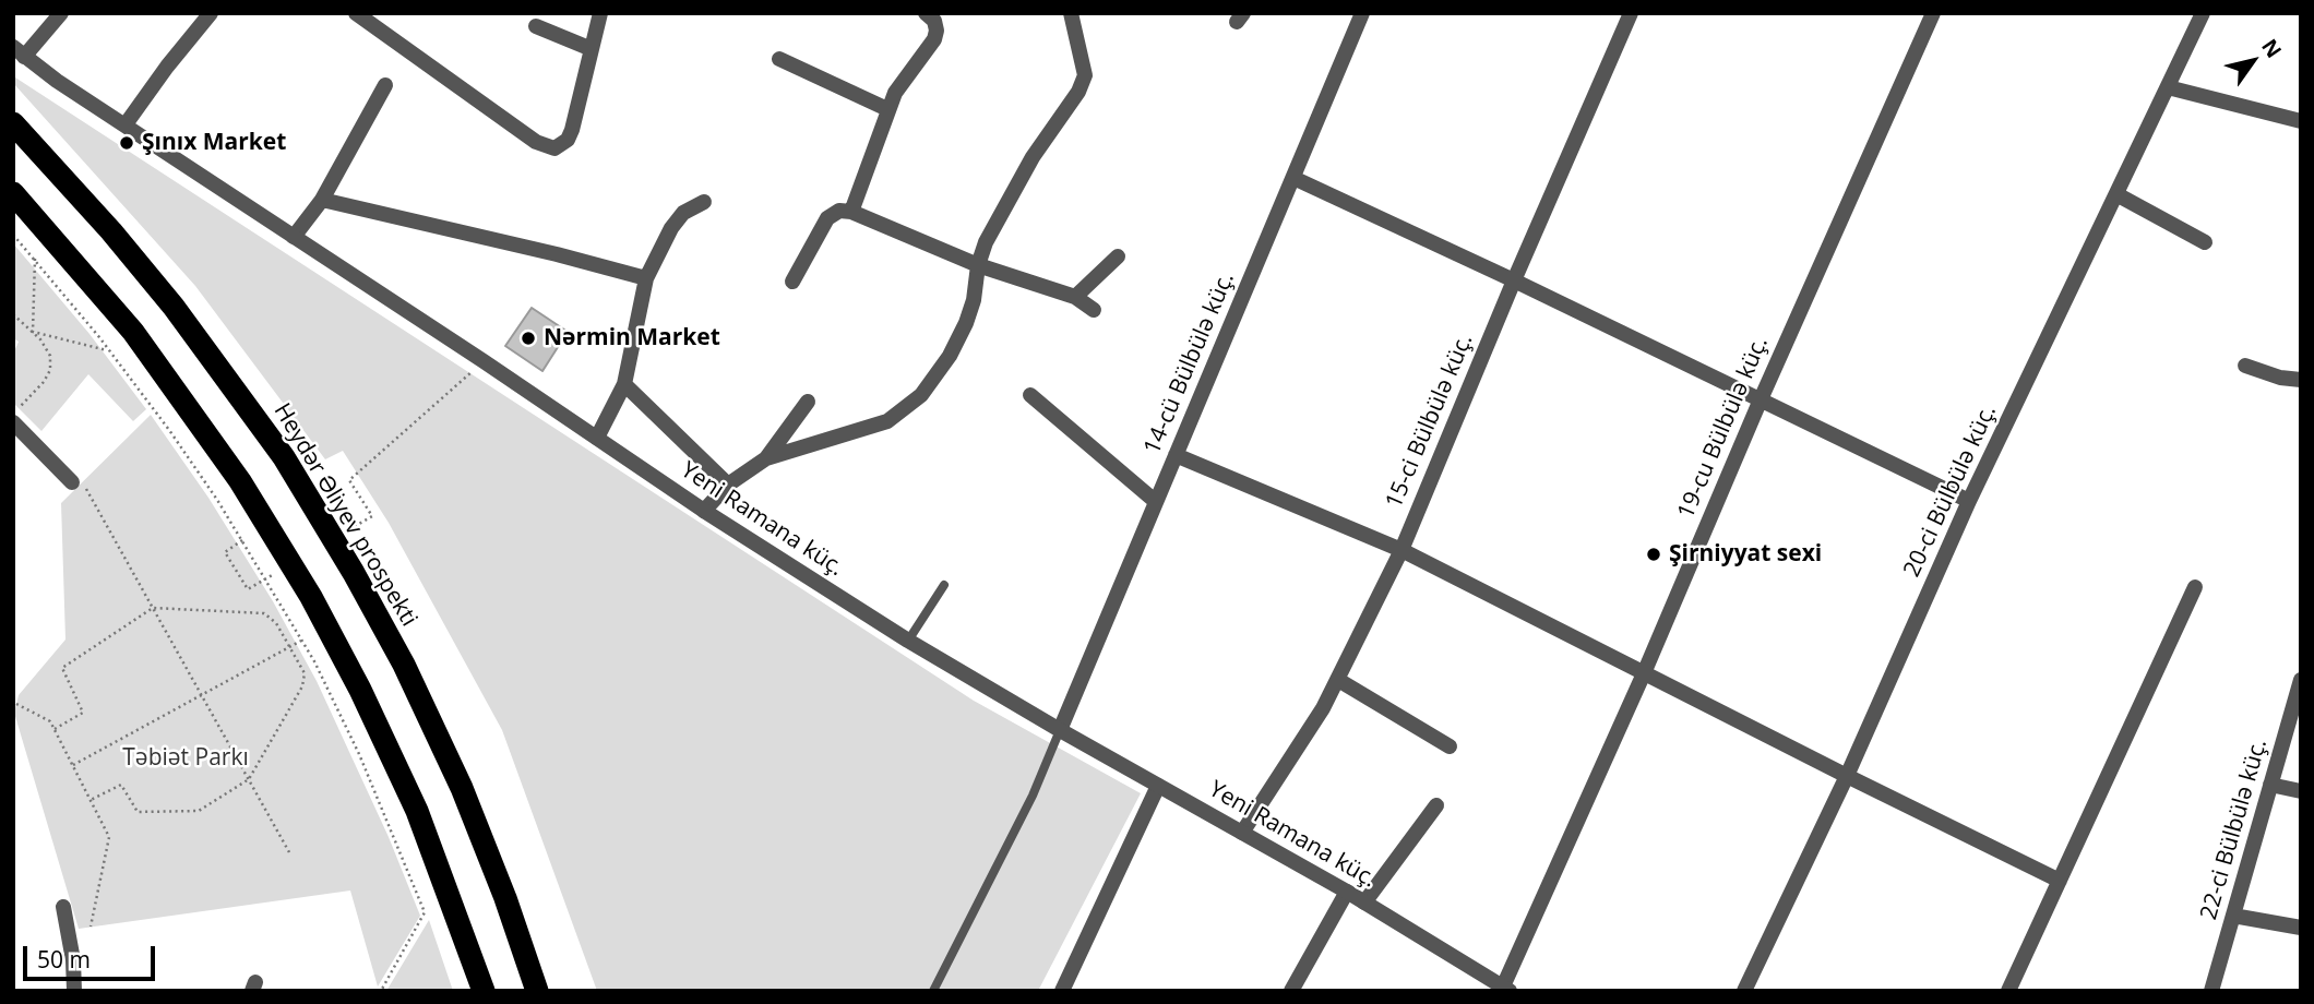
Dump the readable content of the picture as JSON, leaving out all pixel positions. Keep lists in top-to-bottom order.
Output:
{
  "streets": {
    "highway": ["Heydər Əliyev prospekti"],
    "street": [
      "14-cü Bülbülə küç.",
      "15-ci Bülbülə küç.",
      "19-cu Bülbülə küç.",
      "20-ci Bülbülə küç.",
      "Yeni Ramana küç.",
      "22-ci Bülbülə küç."
    ]
  },
  "crossings": [
    ["14-cü Bülbülə küç.", "Yeni Ramana küç."],
    ["15-ci Bülbülə küç.", "Yeni Ramana küç."],
    ["19-cu Bülbülə küç.", "Yeni Ramana küç."]
  ],
  "parks": ["Təbiət Parkı"],
  "places": ["Şınıx Market", "Nərmin Market", "Şirniyyat sexi"],
  "scale_bar": "50 m",
  "north": "top right"
}
